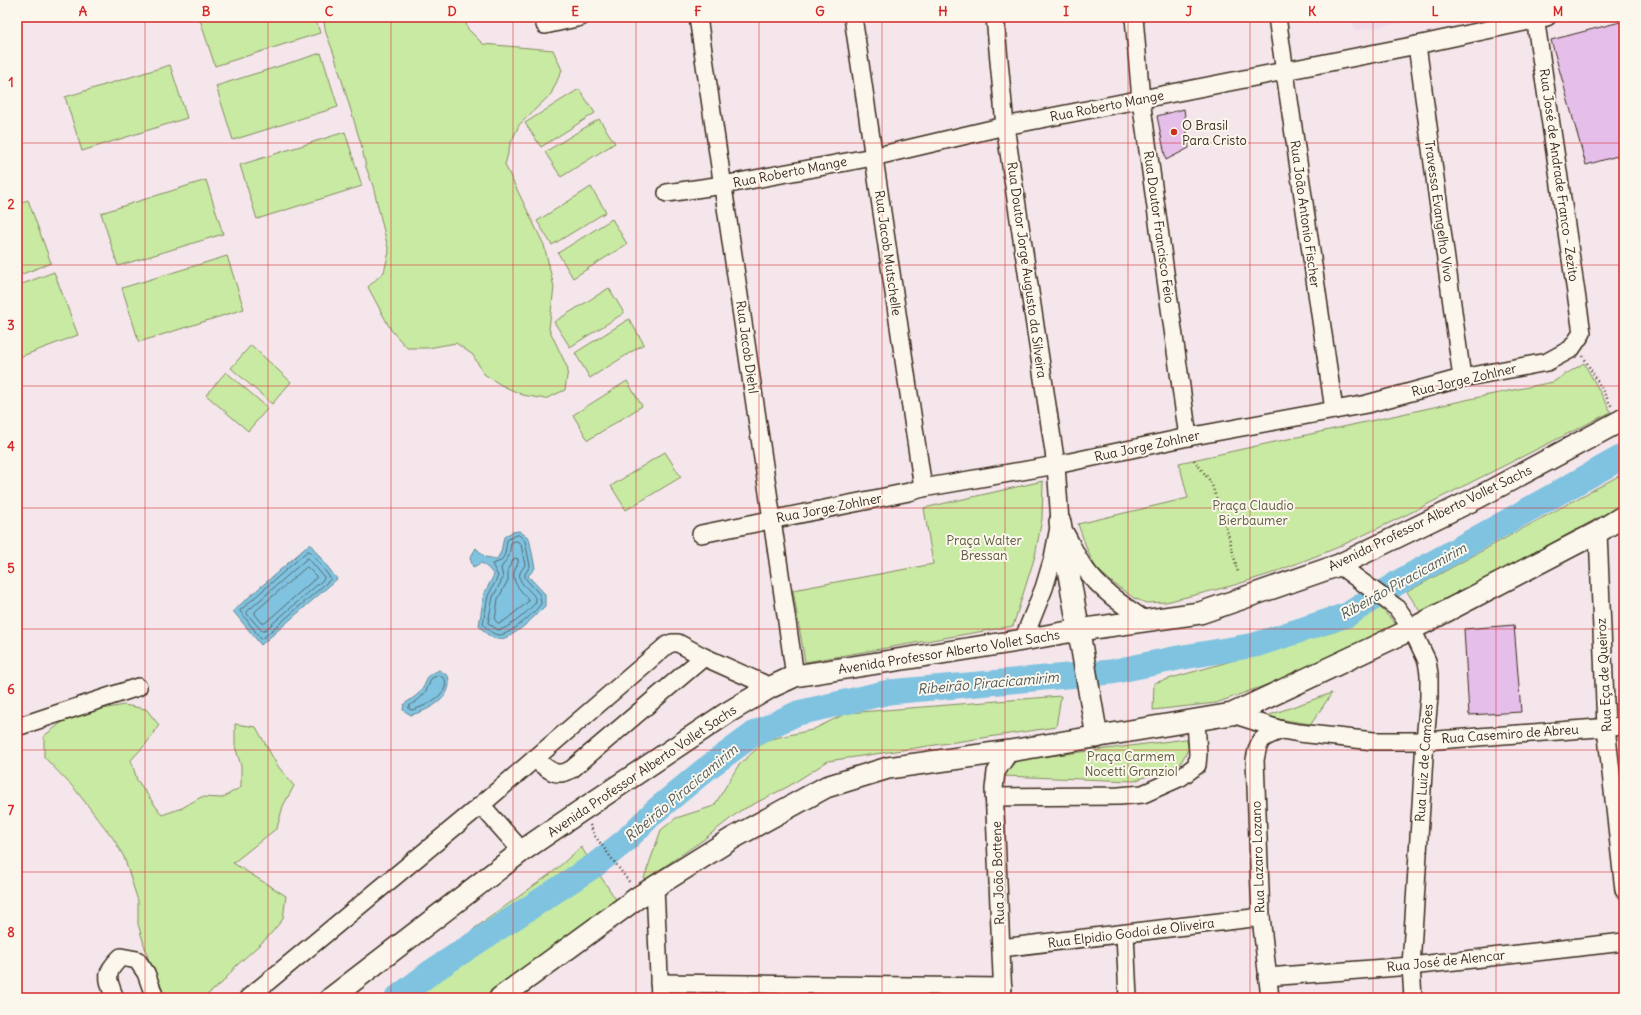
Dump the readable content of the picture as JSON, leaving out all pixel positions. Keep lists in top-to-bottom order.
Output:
{
  "streets": {
    "main road": ["Avenida Professor Alberto Vollet Sachs"],
    "street": [
      "Rua Roberto Mange",
      "Rua José de Andrade Franco - Zezito",
      "Travessa Evangelho Vivo",
      "Rua João Antonio Fischer",
      "Rua Doutor Francisco Feio",
      "Rua Jacob Mutschelle",
      "Rua Doutor Jorge Augusto da Silveira",
      "Rua Jacob Diehl",
      "Rua Jorge Zohlner",
      "Rua Eça de Queiroz",
      "Rua Casemiro de Abreu",
      "Rua Luiz de Camões",
      "Rua Lazaro Lozano",
      "Rua João Bottene",
      "Rua Elpidio Godoi de Oliveira",
      "Rua José de Alencar"
    ]
  },
  "crossings": [
    ["Rua Roberto Mange", "Rua José de Andrade Franco - Zezito"],
    ["Rua Roberto Mange", "Travessa Evangelho Vivo"],
    ["Rua Roberto Mange", "Rua João Antonio Fischer"],
    ["Rua Roberto Mange", "Rua Doutor Francisco Feio"],
    ["Rua Roberto Mange", "Rua Jacob Mutschelle"],
    ["Rua Roberto Mange", "Rua Doutor Jorge Augusto da Silveira"],
    ["Rua Roberto Mange", "Rua Jacob Diehl"],
    ["Rua José de Andrade Franco - Zezito", "Rua Jorge Zohlner"],
    ["Travessa Evangelho Vivo", "Rua Jorge Zohlner"],
    ["Rua João Antonio Fischer", "Rua Jorge Zohlner"],
    ["Rua Doutor Francisco Feio", "Rua Jorge Zohlner"],
    ["Rua Jacob Mutschelle", "Rua Jorge Zohlner"],
    ["Rua Doutor Jorge Augusto da Silveira", "Rua Jorge Zohlner"],
    ["Rua Doutor Jorge Augusto da Silveira", "Avenida Professor Alberto Vollet Sachs"],
    ["Rua Jacob Diehl", "Rua Jorge Zohlner"],
    ["Rua Jacob Diehl", "Avenida Professor Alberto Vollet Sachs"],
    ["Avenida Professor Alberto Vollet Sachs", "Rua Luiz de Camões"],
    ["Rua Eça de Queiroz", "Rua Casemiro de Abreu"],
    ["Rua Casemiro de Abreu", "Rua Luiz de Camões"],
    ["Rua Casemiro de Abreu", "Rua Lazaro Lozano"],
    ["Rua Luiz de Camões", "Rua José de Alencar"],
    ["Rua Lazaro Lozano", "Rua Elpidio Godoi de Oliveira"],
    ["Rua Lazaro Lozano", "Rua José de Alencar"],
    ["Rua João Bottene", "Rua Elpidio Godoi de Oliveira"]
  ],
  "water": ["Ribeirão Piracicamirim"],
  "parks": ["Praça Claudio Bierbaumer", "Praça Walter Bressan", "Praça Carmem Nocetti Granziol"],
  "places": ["O Brasil Para Cristo"],
  "grid": {
    "columns": [
      "A",
      "B",
      "C",
      "D",
      "E",
      "F",
      "G",
      "H",
      "I",
      "J",
      "K",
      "L",
      "M"
    ],
    "rows": [
      "1",
      "2",
      "3",
      "4",
      "5",
      "6",
      "7",
      "8"
    ]
  }
}
